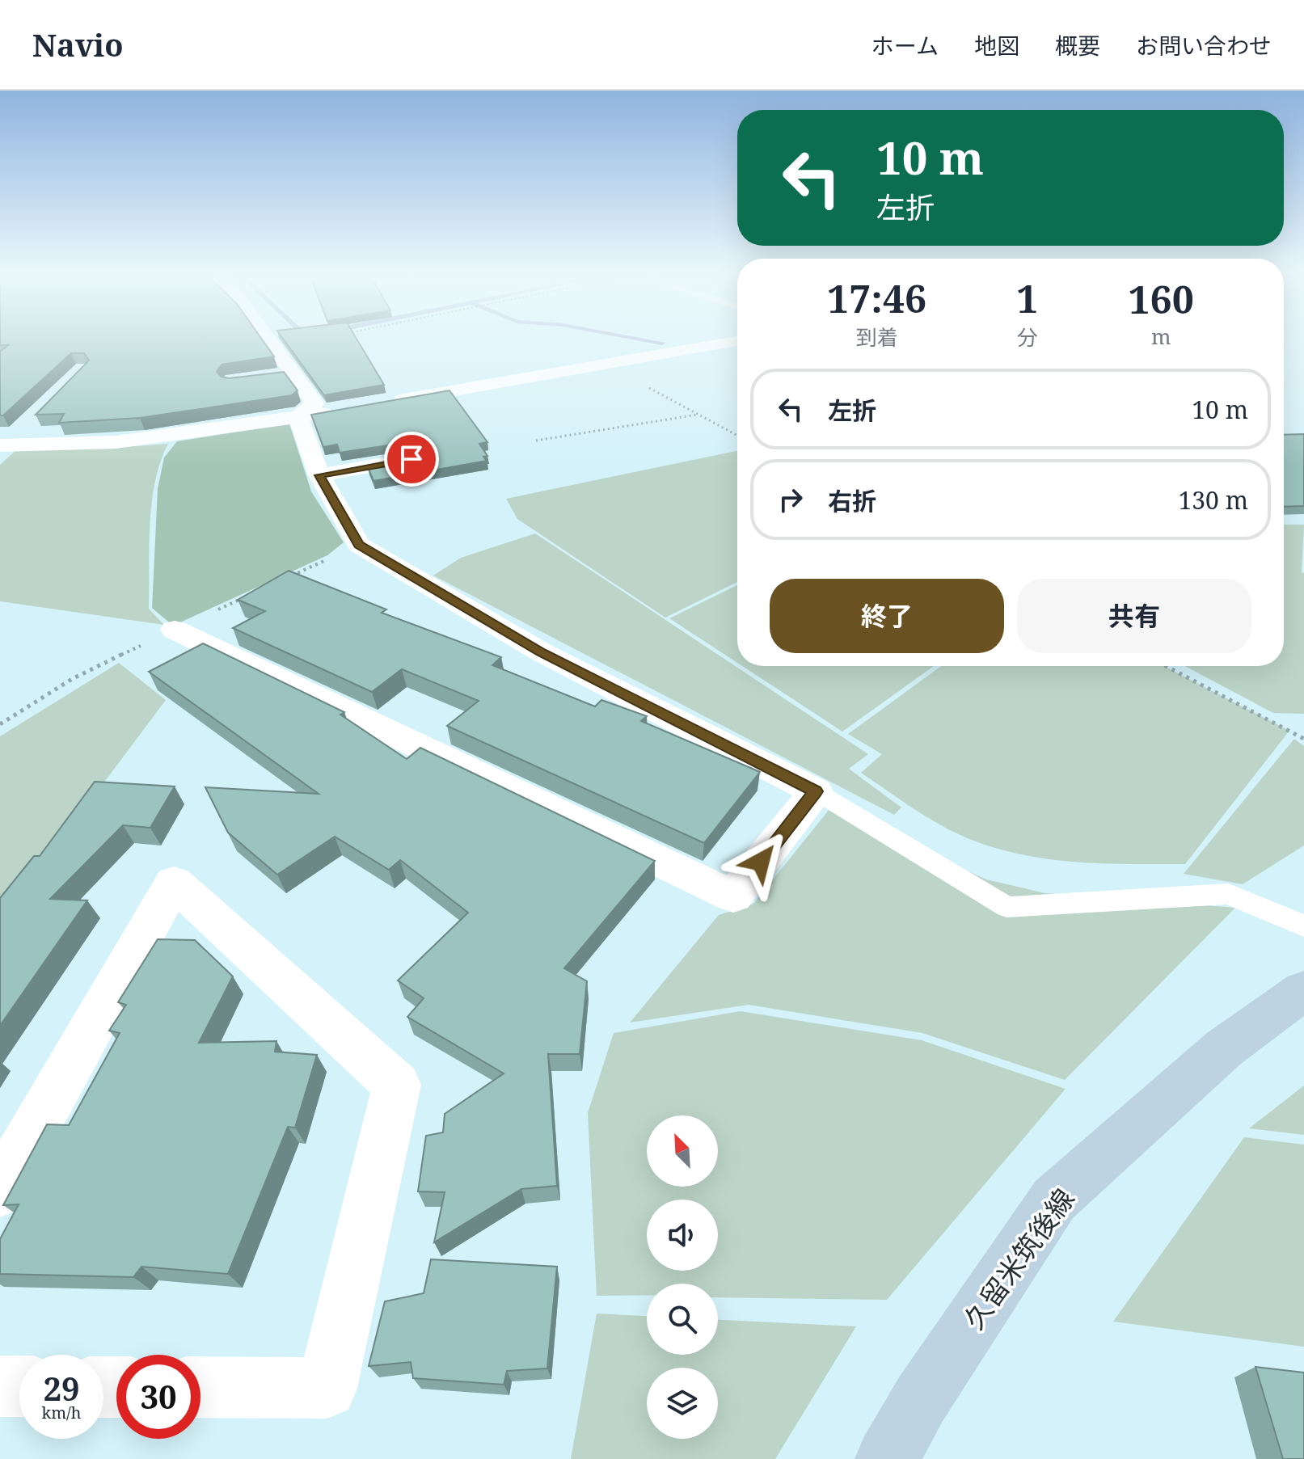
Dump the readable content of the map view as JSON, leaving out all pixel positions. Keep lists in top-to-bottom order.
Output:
{
  "streets": {
    "main road": ["久留米筑後線"]
  },
  "north": "top left",
  "page": {
    "header": "Navio",
    "nav": [
      "ホーム",
      "地図",
      "概要",
      "お問い合わせ"
    ],
    "turn": ["10 m", "左折"],
    "eta": [
      "17:46",
      "到着",
      "1",
      "分",
      "160",
      "m"
    ],
    "list": [
      {
        "name": "左折",
        "value": "10 m"
      },
      {
        "name": "右折",
        "value": "130 m"
      }
    ],
    "buttons": ["終了", "共有"],
    "speed": "29 km/h",
    "limit": "30"
  }
}
